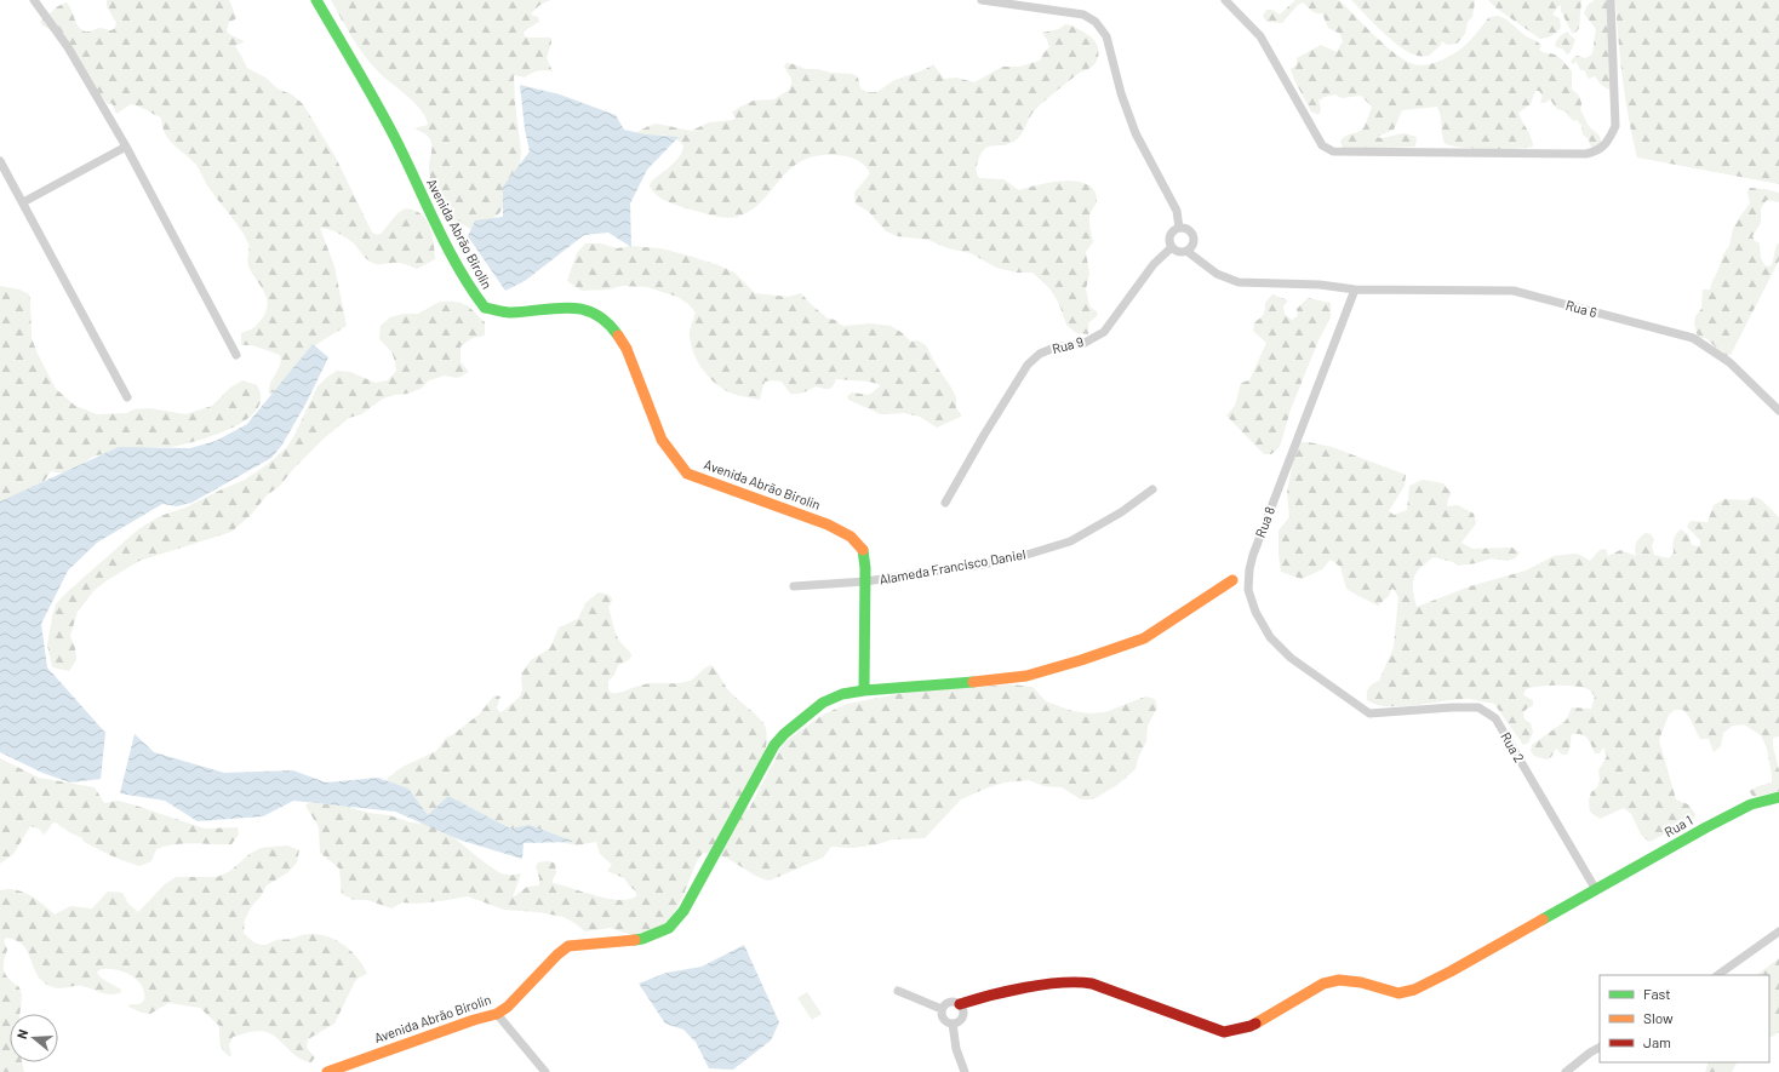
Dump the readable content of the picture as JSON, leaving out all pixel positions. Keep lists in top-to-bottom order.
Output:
{
  "streets": {
    "street": [
      "Avenida Abrão Birolin",
      "Rua 6",
      "Rua 9",
      "Rua 8",
      "Alameda Francisco Daniel",
      "Rua 2",
      "Rua 1"
    ]
  },
  "crossings": [
    ["Avenida Abrão Birolin", "Alameda Francisco Daniel"],
    ["Rua 6", "Rua 9"],
    ["Rua 6", "Rua 8"],
    ["Rua 8", "Rua 2"],
    ["Rua 2", "Rua 1"]
  ],
  "legend": ["Fast", "Slow", "Jam"],
  "north": "left"
}
